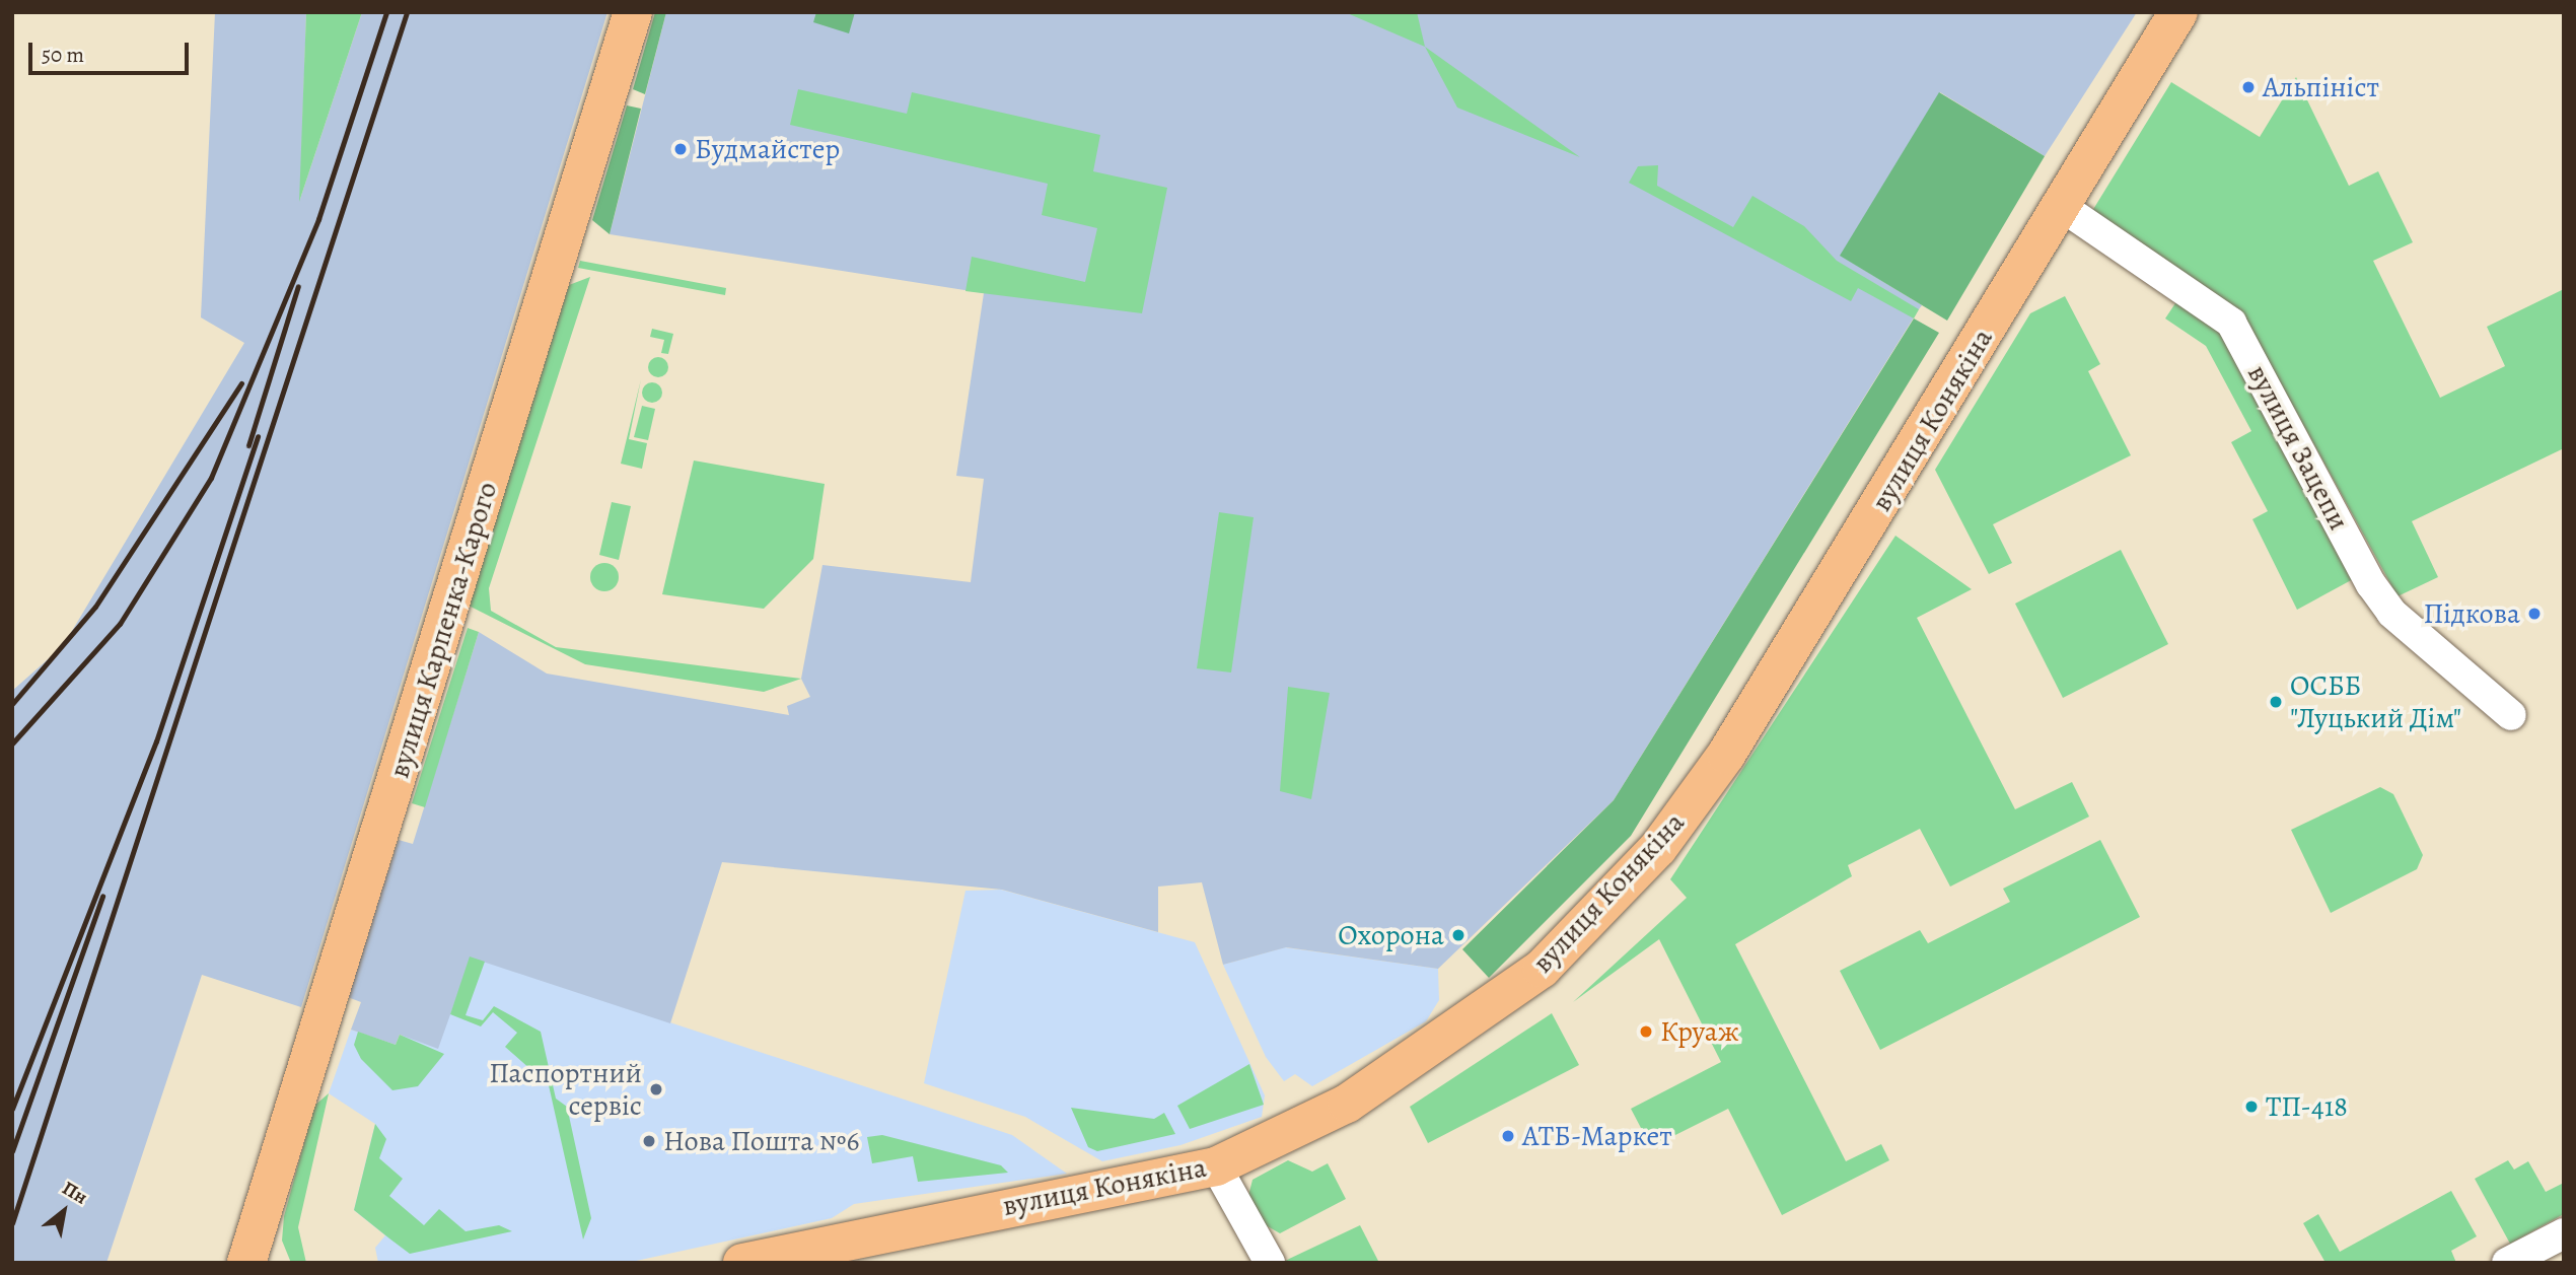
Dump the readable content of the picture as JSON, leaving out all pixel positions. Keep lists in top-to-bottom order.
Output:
{
  "streets": {
    "main road": ["вулиця Конякіна", "вулиця Карпенка-Карого"],
    "street": ["вулиця Зацепи"]
  },
  "crossings": [
    ["вулиця Конякіна", "вулиця Зацепи"]
  ],
  "places": [
    "Альпініст",
    "Будмайстер",
    "Підкова",
    "ОСББ \"Луцький Дім\"",
    "Охорона",
    "Круаж",
    "Паспортний сервіс",
    "ТП-418",
    "АТБ-Маркет",
    "Нова Пошта №6"
  ],
  "scale_bar": "50 m",
  "north": "top right"
}
